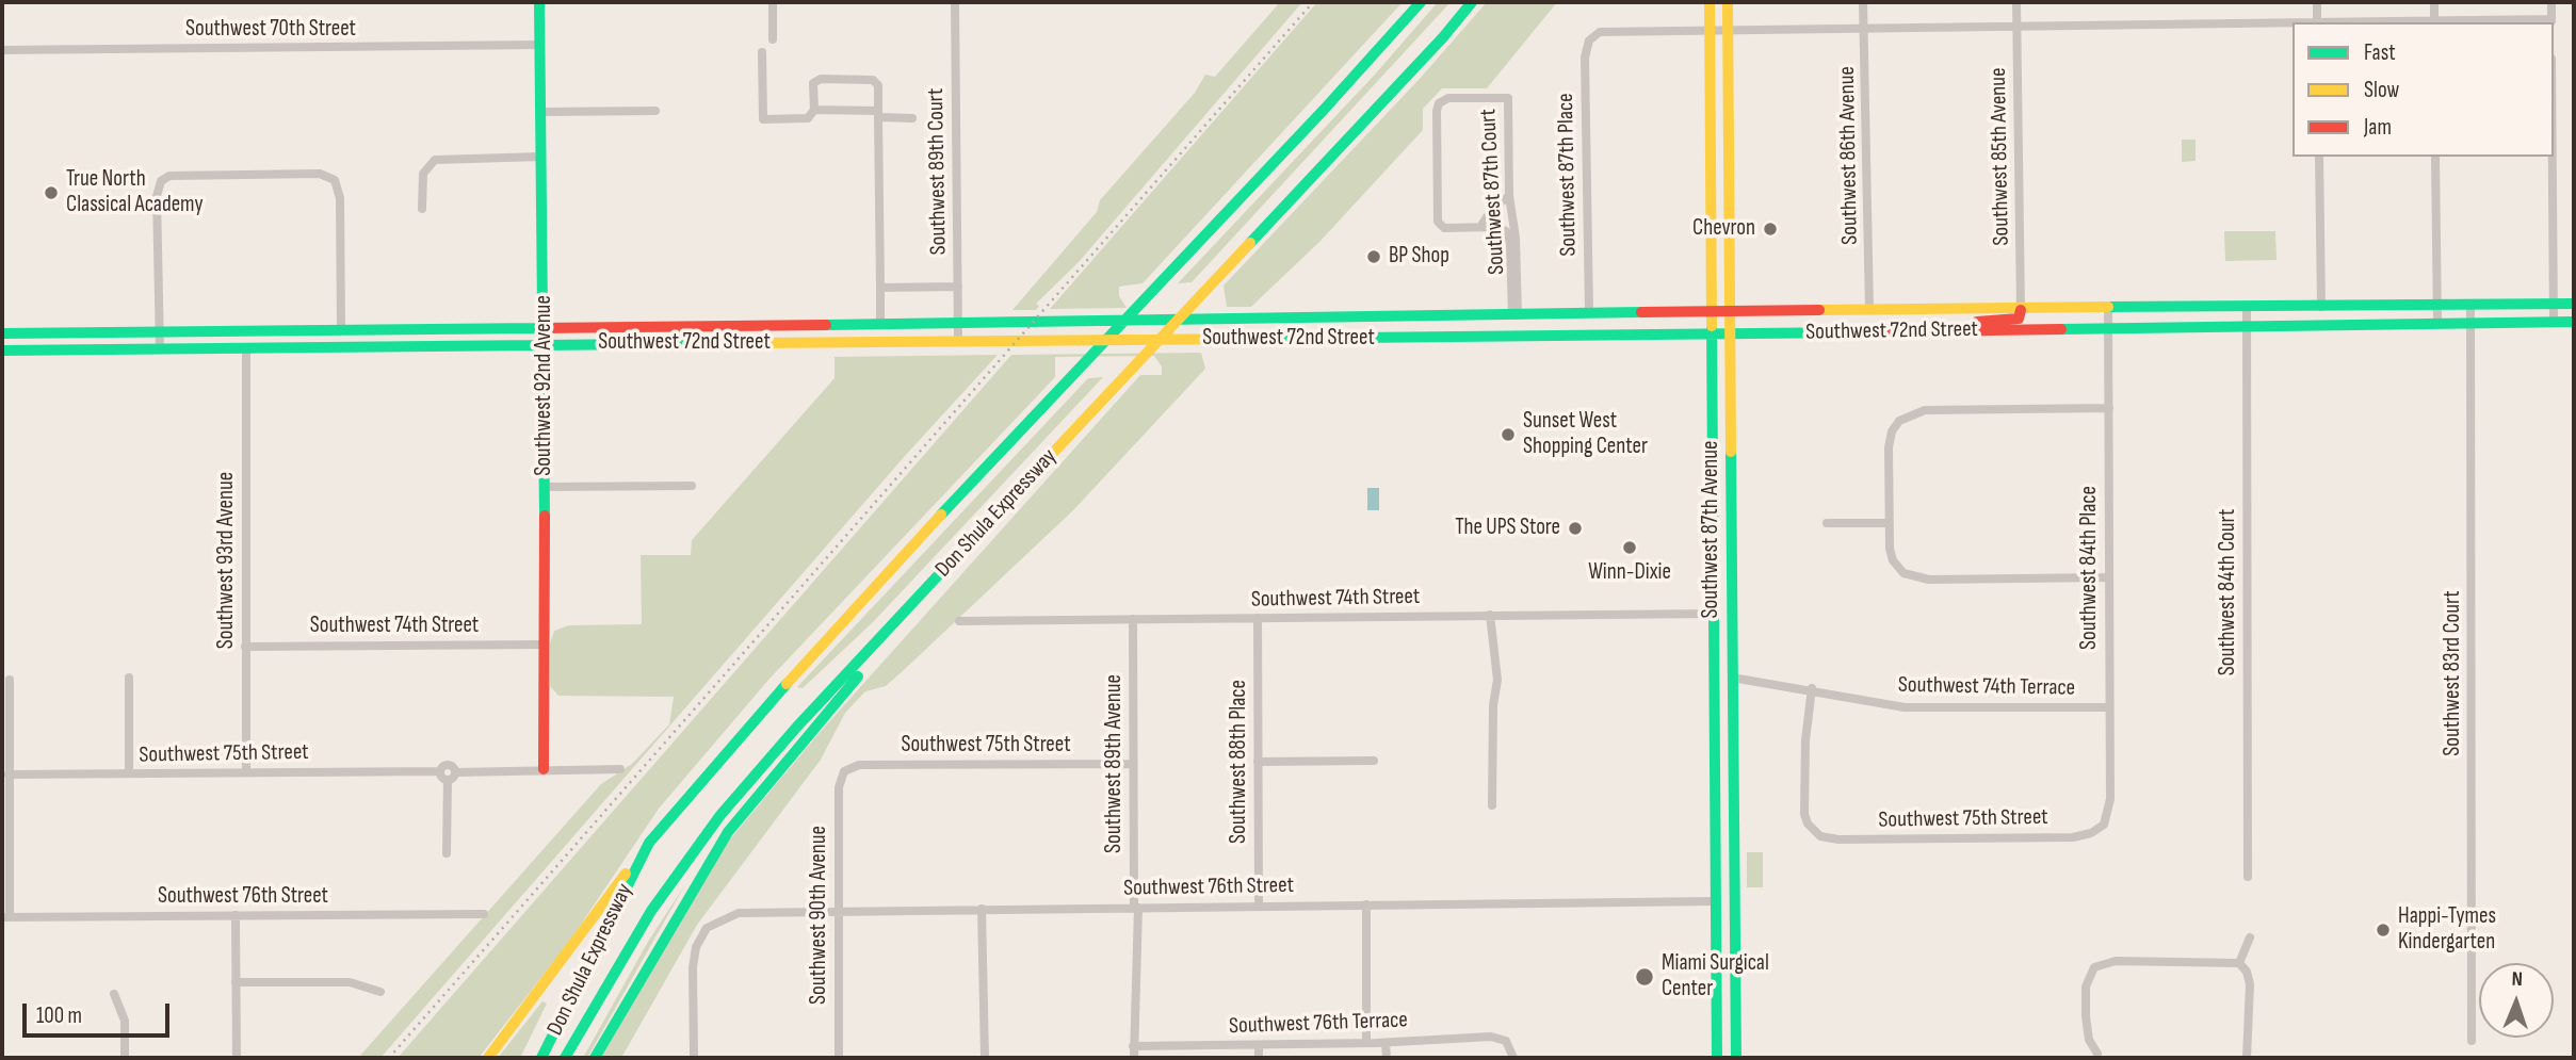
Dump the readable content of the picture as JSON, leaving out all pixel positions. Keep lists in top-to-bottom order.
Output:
{
  "streets": {
    "main road": [
      "Southwest 72nd Street",
      "Southwest 92nd Avenue",
      "Don Shula Expressway",
      "Southwest 87th Avenue"
    ],
    "street": [
      "Southwest 70th Street",
      "Southwest 86th Avenue",
      "Southwest 85th Avenue",
      "Southwest 89th Court",
      "Southwest 87th Place",
      "Southwest 87th Court",
      "Southwest 93rd Avenue",
      "Southwest 84th Place",
      "Southwest 84th Court",
      "Southwest 74th Street",
      "Southwest 83rd Court",
      "Southwest 74th Terrace",
      "Southwest 75th Street",
      "Southwest 88th Place",
      "Southwest 89th Avenue",
      "Southwest 76th Street",
      "Southwest 90th Avenue",
      "Southwest 76th Terrace"
    ]
  },
  "crossings": [
    ["Southwest 70th Street", "Southwest 92nd Avenue"],
    ["Southwest 86th Avenue", "Southwest 72nd Street"],
    ["Southwest 85th Avenue", "Southwest 72nd Street"],
    ["Southwest 89th Court", "Southwest 72nd Street"],
    ["Southwest 87th Place", "Southwest 72nd Street"],
    ["Southwest 87th Place", "Southwest 87th Avenue"],
    ["Southwest 87th Court", "Southwest 72nd Street"],
    ["Southwest 72nd Street", "Southwest 92nd Avenue"],
    ["Southwest 72nd Street", "Southwest 87th Avenue"],
    ["Southwest 72nd Street", "Southwest 93rd Avenue"],
    ["Southwest 72nd Street", "Southwest 84th Place"],
    ["Southwest 72nd Street", "Southwest 84th Court"],
    ["Southwest 72nd Street", "Southwest 83rd Court"],
    ["Southwest 92nd Avenue", "Southwest 74th Street"],
    ["Southwest 87th Avenue", "Southwest 74th Street"],
    ["Southwest 87th Avenue", "Southwest 74th Terrace"],
    ["Southwest 87th Avenue", "Southwest 76th Street"],
    ["Southwest 93rd Avenue", "Southwest 74th Street"],
    ["Southwest 93rd Avenue", "Southwest 75th Street"],
    ["Southwest 84th Place", "Southwest 74th Terrace"],
    ["Southwest 84th Place", "Southwest 75th Street"],
    ["Southwest 74th Street", "Southwest 88th Place"],
    ["Southwest 74th Street", "Southwest 89th Avenue"],
    ["Southwest 74th Terrace", "Southwest 75th Street"],
    ["Southwest 75th Street", "Southwest 89th Avenue"],
    ["Southwest 75th Street", "Southwest 90th Avenue"],
    ["Southwest 88th Place", "Southwest 76th Street"],
    ["Southwest 89th Avenue", "Southwest 76th Street"],
    ["Southwest 89th Avenue", "Southwest 76th Terrace"],
    ["Southwest 76th Street", "Southwest 90th Avenue"]
  ],
  "places": [
    "True North Classical Academy",
    "Chevron",
    "BP Shop",
    "Sunset West Shopping Center",
    "The UPS Store",
    "Winn-Dixie",
    "Happi-Tymes Kindergarten",
    "Miami Surgical Center"
  ],
  "legend": ["Fast", "Slow", "Jam"],
  "scale_bar": "100 m",
  "north": "top"
}
